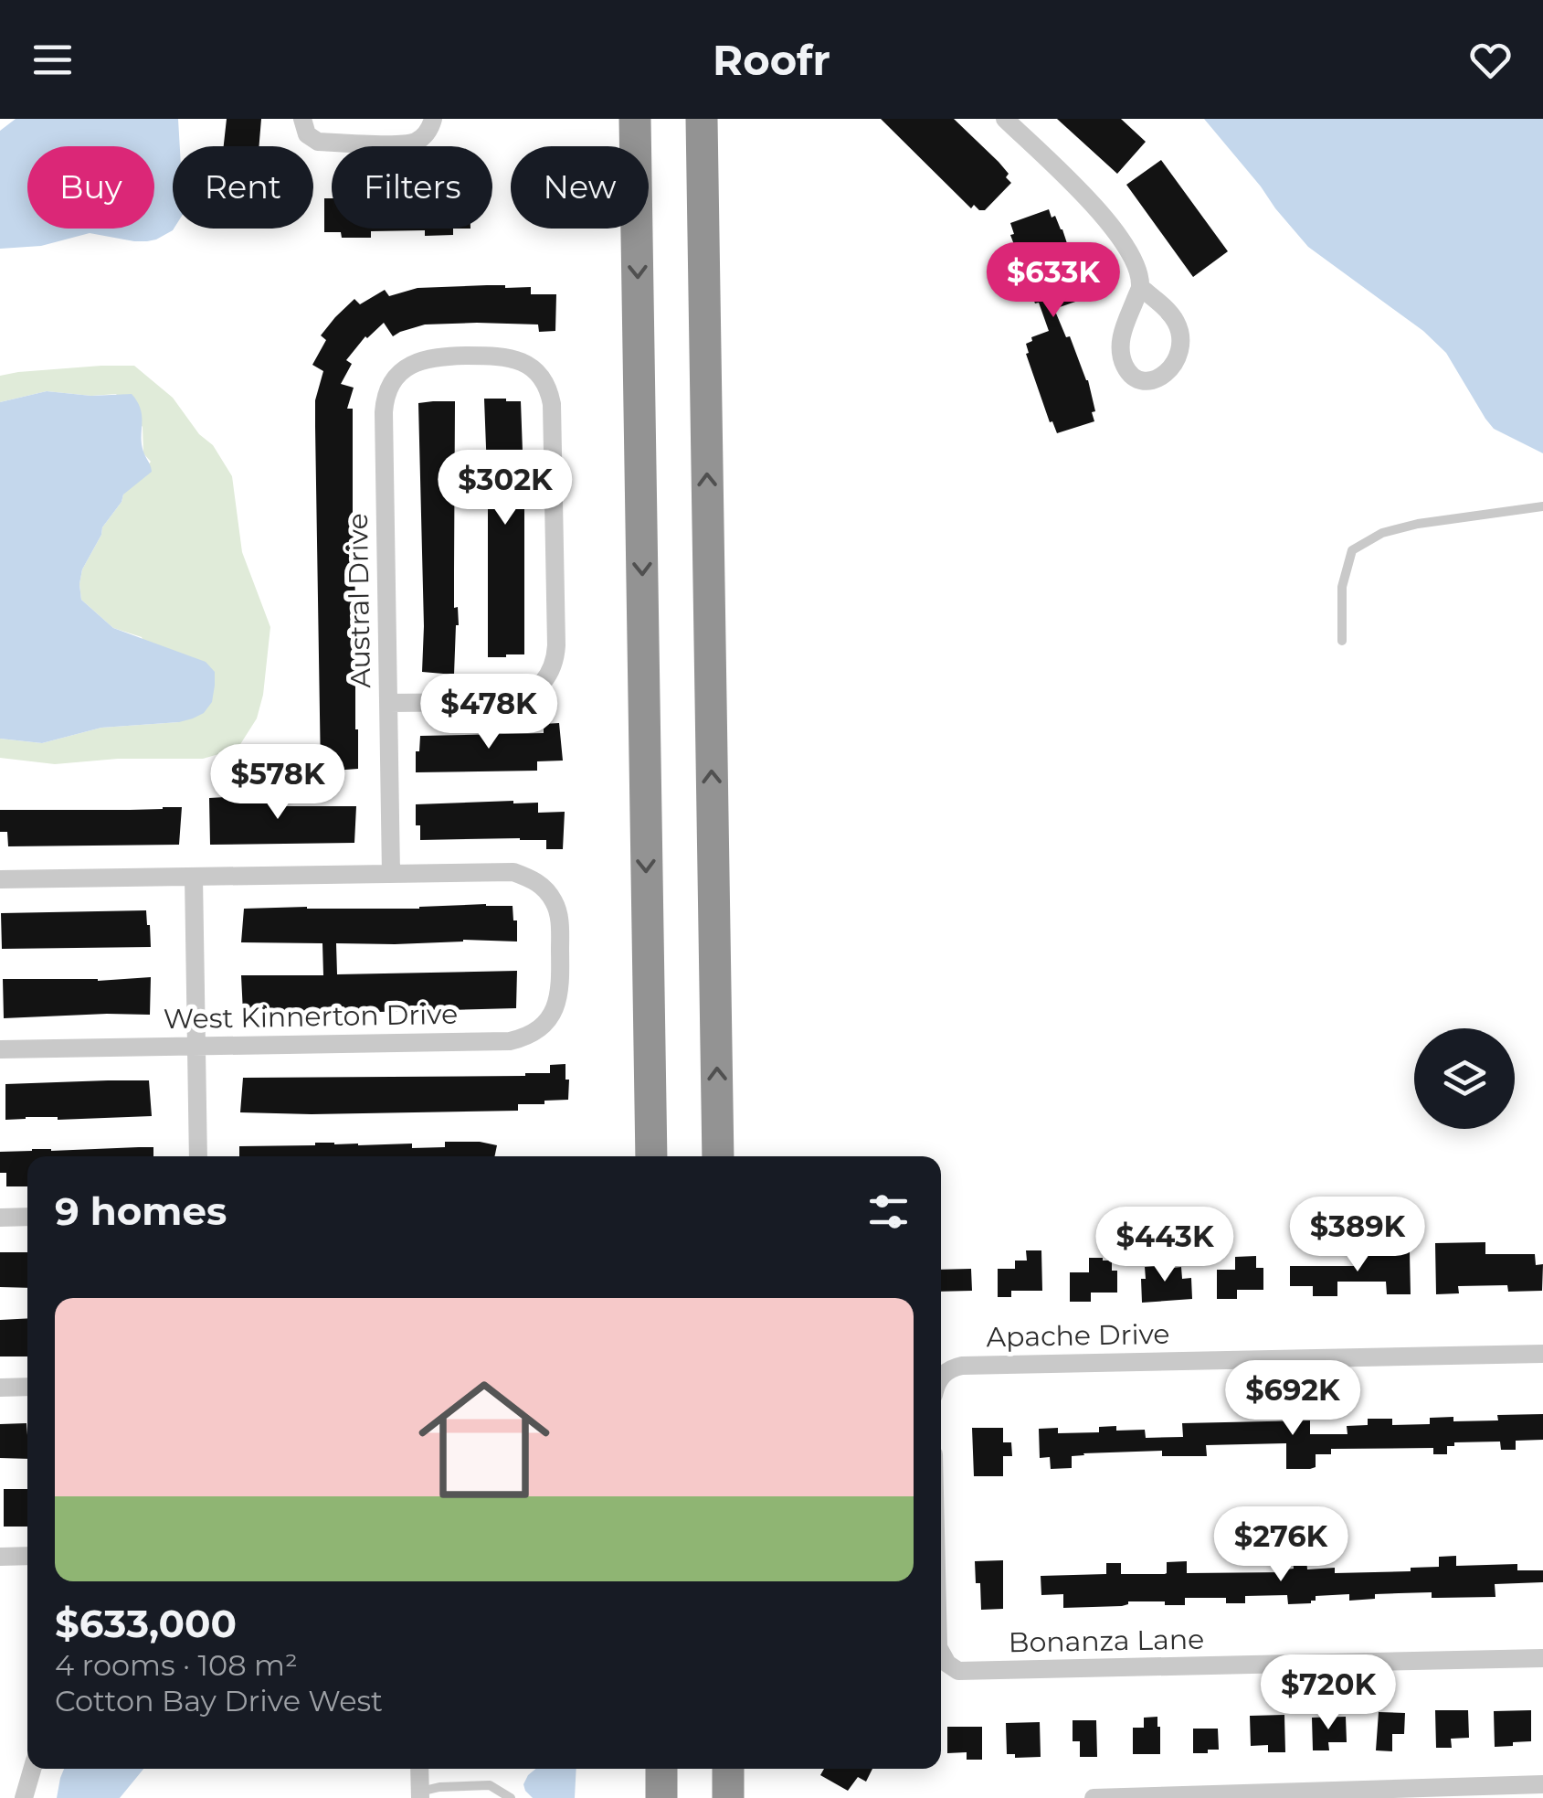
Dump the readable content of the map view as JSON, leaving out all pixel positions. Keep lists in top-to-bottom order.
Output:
{
  "streets": {
    "street": [
      "Austral Drive",
      "West Kinnerton Drive",
      "Apache Drive",
      "Bonanza Lane"
    ]
  },
  "crossings": [
    ["Austral Drive", "West Kinnerton Drive"]
  ],
  "page": {
    "header": "Roofr",
    "chip": [
      "Buy",
      "Rent",
      "Filters",
      "New"
    ],
    "price": [
      "$633K",
      "$302K",
      "$478K",
      "$578K",
      "$389K",
      "$443K",
      "$692K",
      "$276K",
      "$720K"
    ],
    "heading": "9 homes",
    "list": [
      {
        "name": "$633,000",
        "note": "4 rooms · 108 m² · Cotton Bay Drive West"
      }
    ]
  }
}
